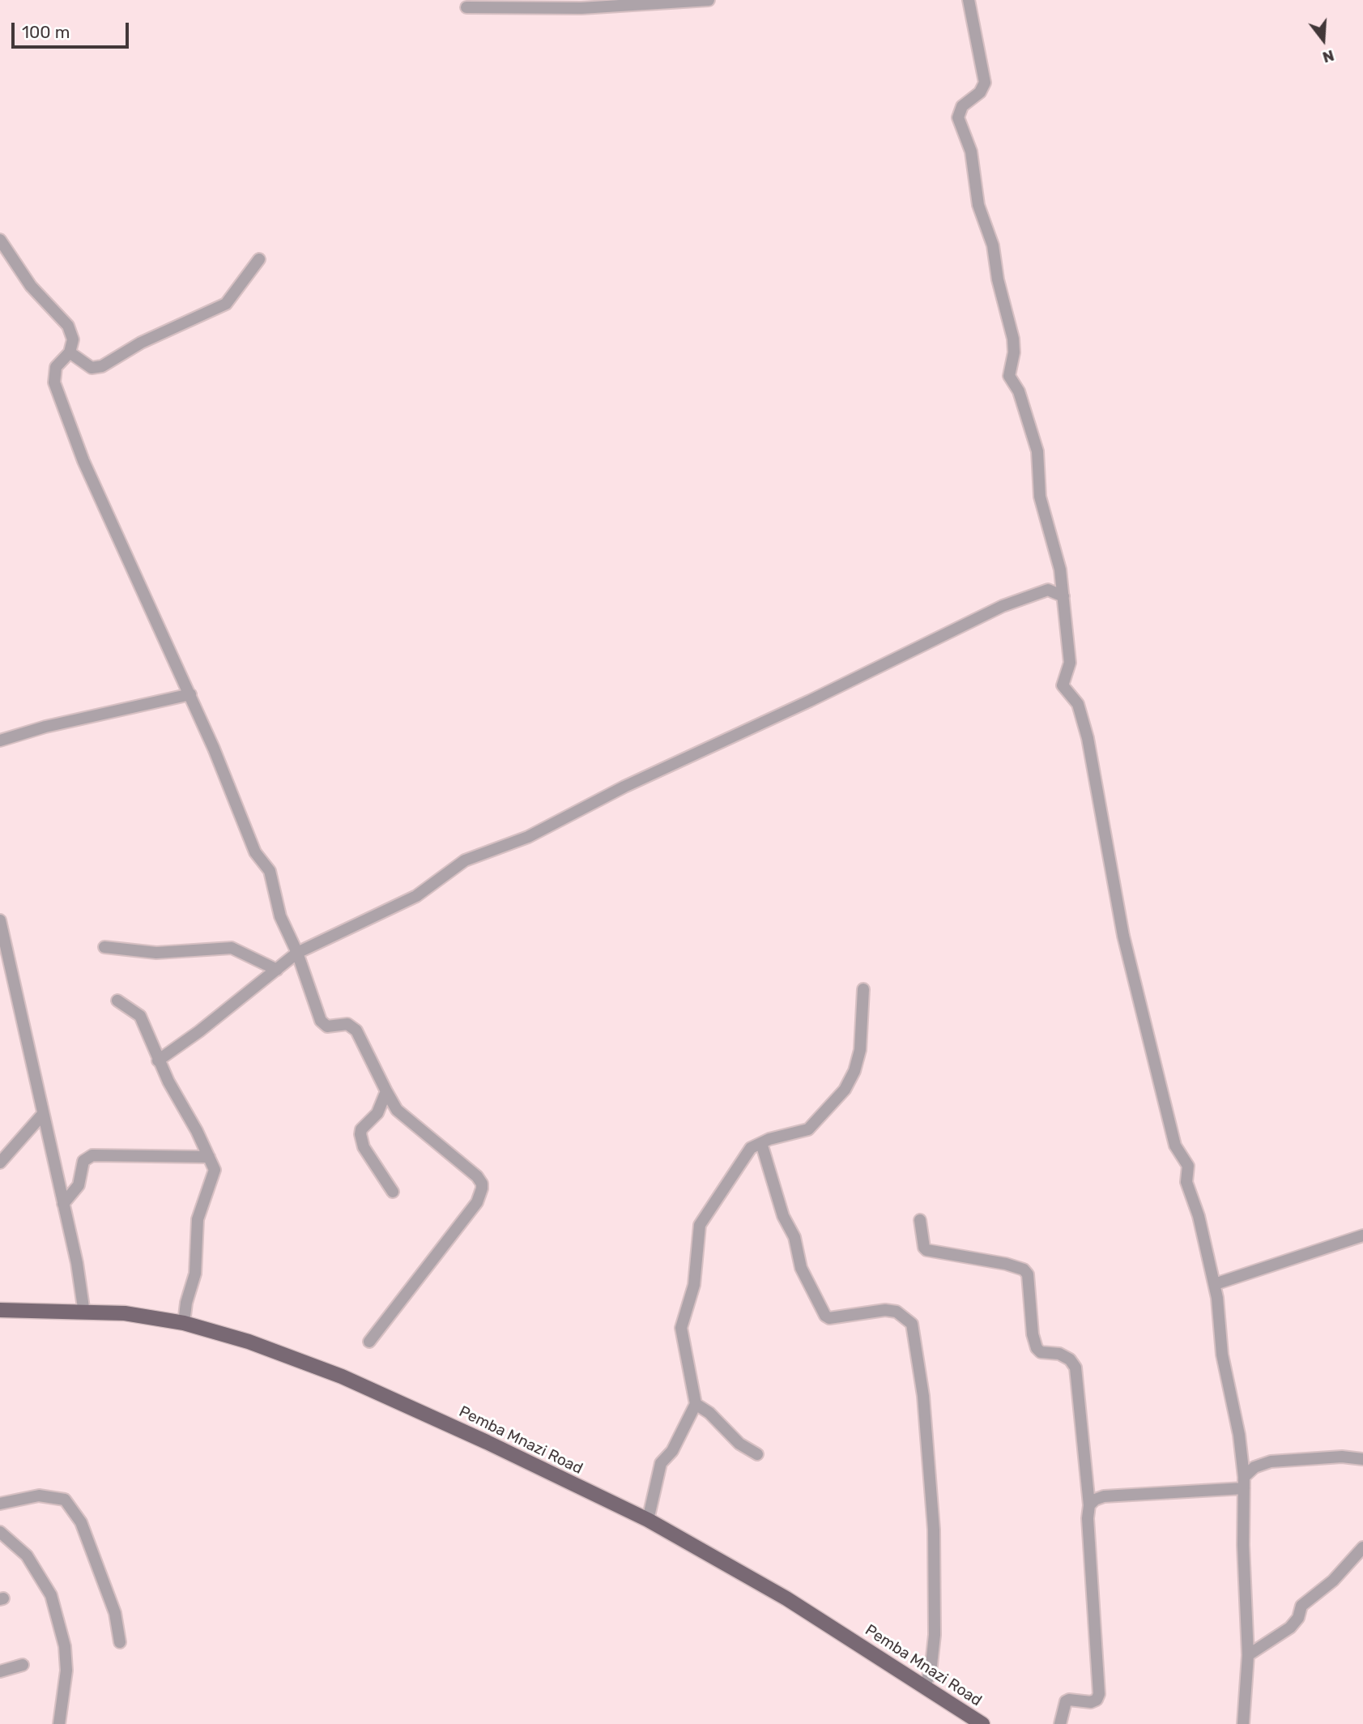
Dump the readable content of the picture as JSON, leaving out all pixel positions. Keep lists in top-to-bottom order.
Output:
{
  "streets": {
    "main road": ["Pemba Mnazi Road"]
  },
  "scale_bar": "100 m",
  "north": "bottom"
}
